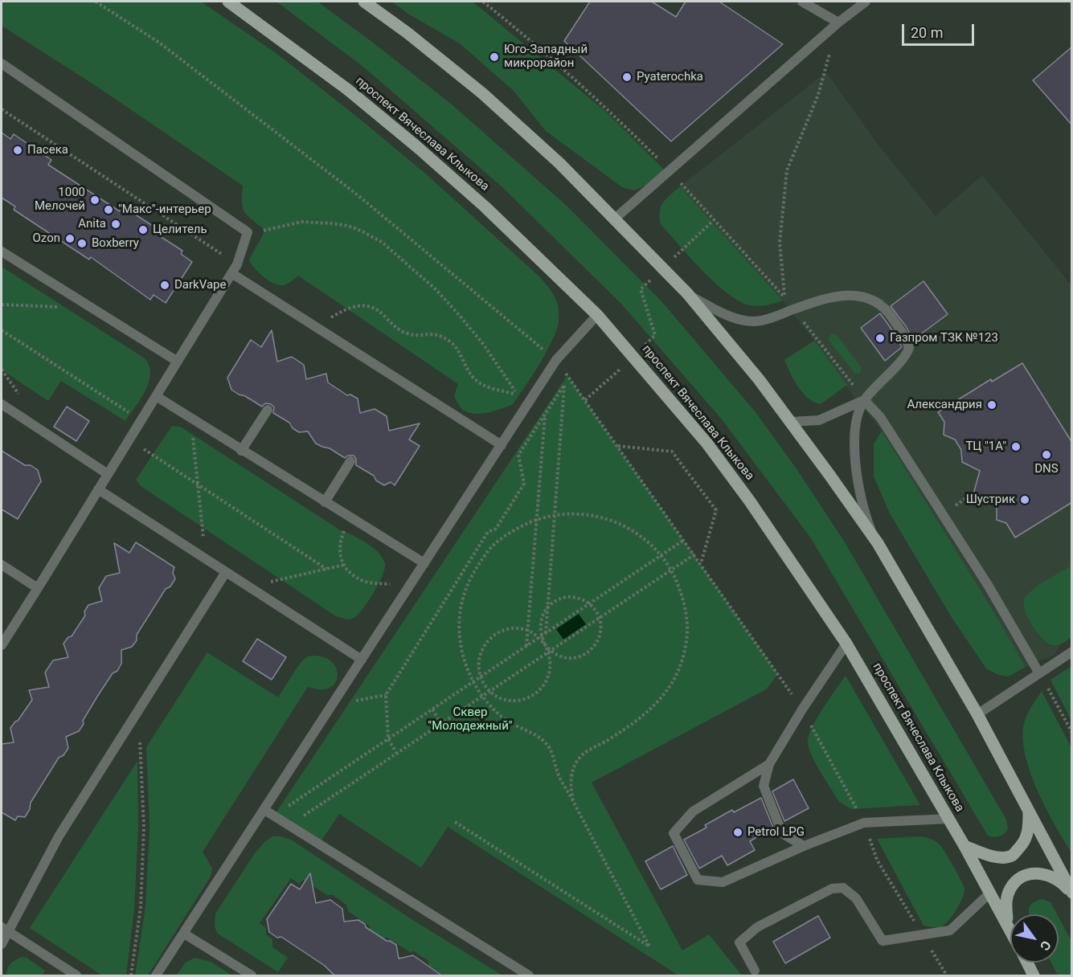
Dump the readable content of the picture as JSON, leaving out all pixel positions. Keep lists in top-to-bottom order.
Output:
{
  "streets": {
    "main road": ["проспект Вячеслава Клыкова"]
  },
  "parks": ["Сквер \"Молодежный\""],
  "places": [
    "Юго-Западный микрорайон",
    "Pyaterochka",
    "Пасека",
    "1000 Мелочей",
    "\"Макс\"-интерьер",
    "Anita",
    "Целитель",
    "Ozon",
    "Boxberry",
    "DarkVape",
    "Газпром ТЗК №123",
    "Александрия",
    "ТЦ \"1А\"",
    "DNS",
    "Шустрик",
    "Petrol LPG"
  ],
  "scale_bar": "20 m",
  "north": "bottom right"
}
